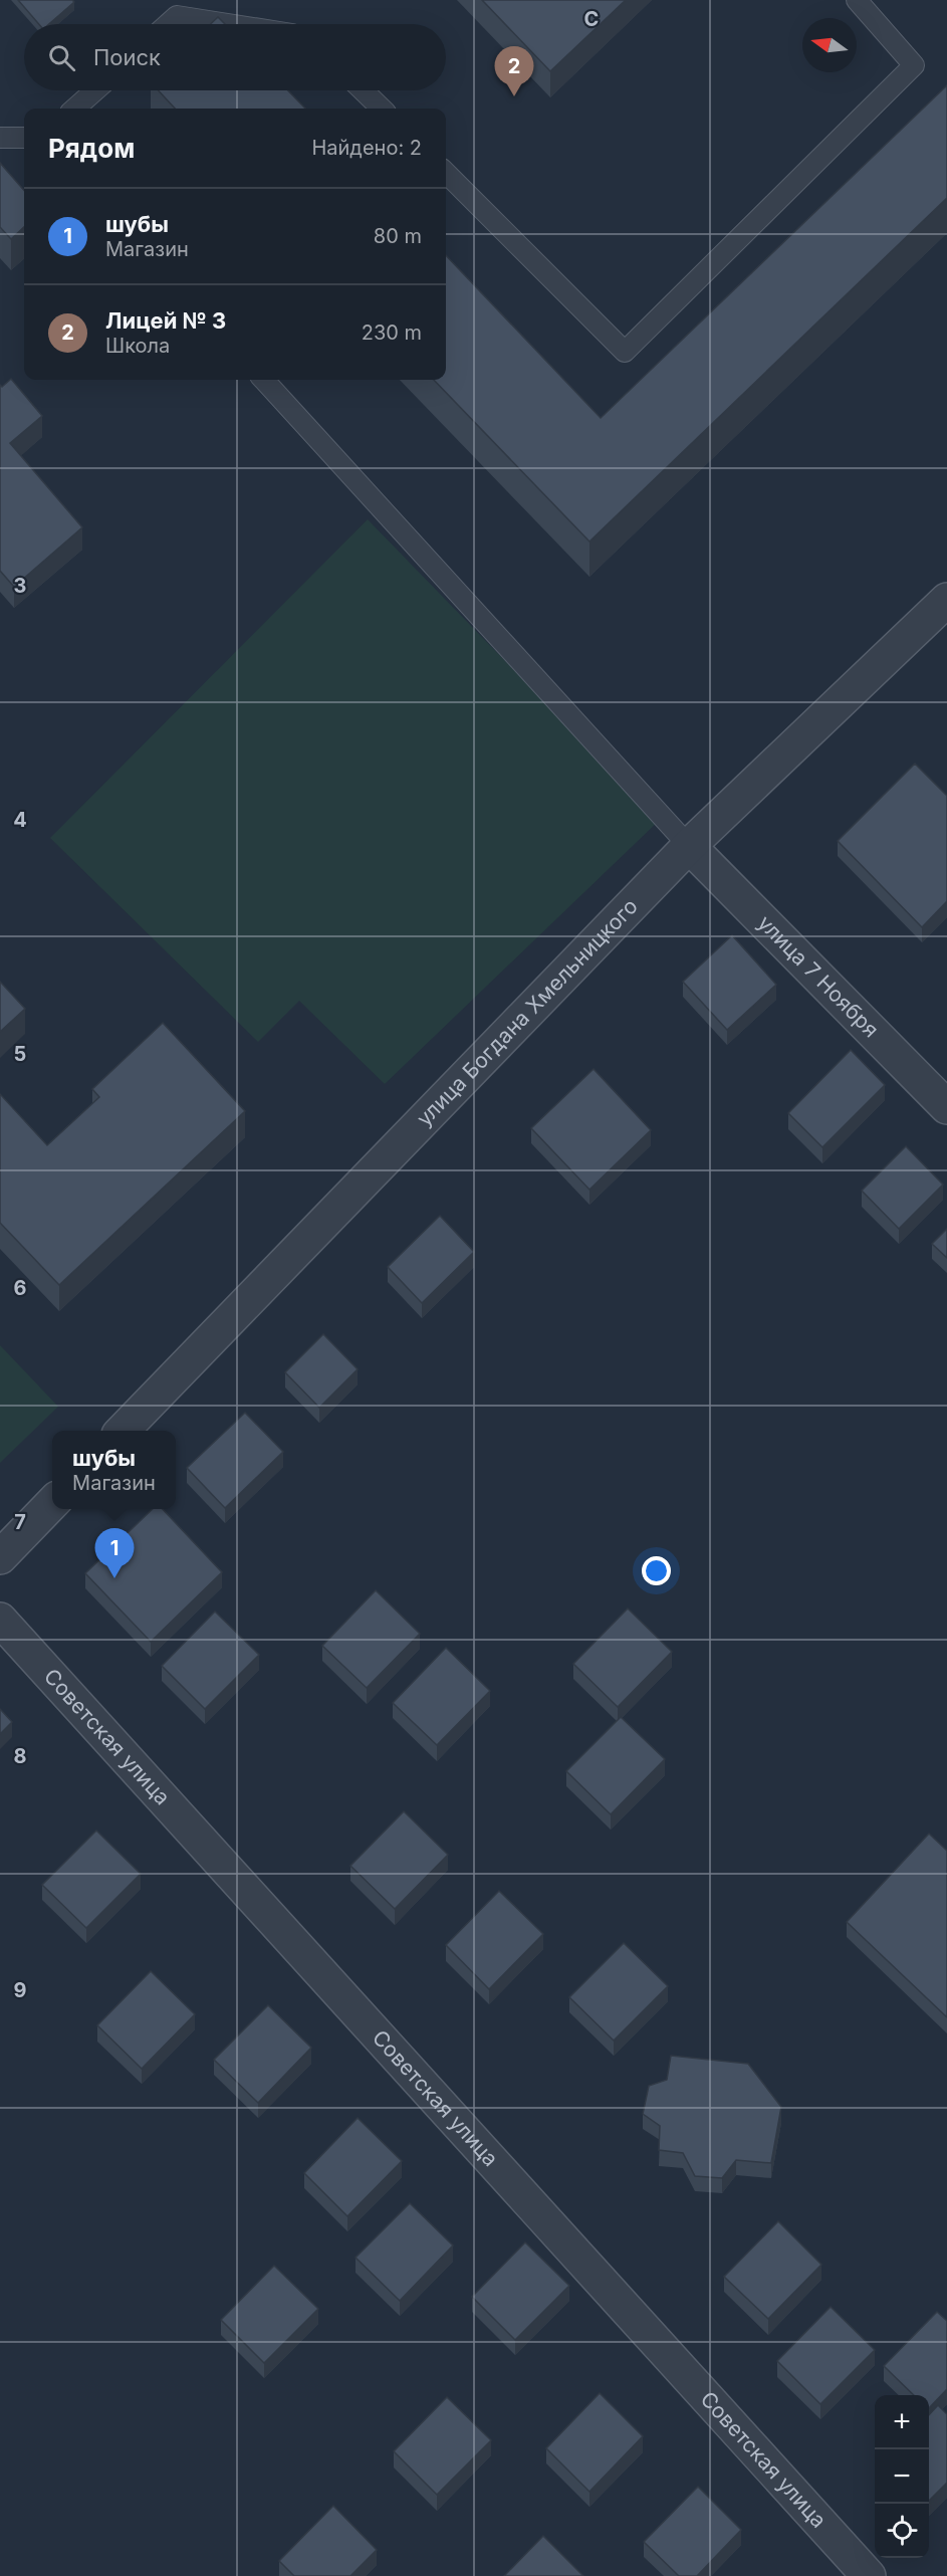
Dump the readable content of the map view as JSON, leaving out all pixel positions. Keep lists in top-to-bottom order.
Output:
{
  "streets": {
    "street": ["улица 7 Ноября", "улица Богдана Хмельницкого", "Советская улица"]
  },
  "crossings": [
    ["улица 7 Ноября", "улица Богдана Хмельницкого"]
  ],
  "north": "left",
  "page": {
    "search": "Поиск",
    "pins": ["2", "1"],
    "heading": ["Рядом", "Найдено: 2"],
    "list": [
      {
        "mark": "1",
        "name": "шубы",
        "note": "Магазин",
        "value": "80 m"
      },
      {
        "mark": "2",
        "name": "Лицей № 3",
        "note": "Школа",
        "value": "230 m"
      }
    ],
    "popup": ["шубы", "Магазин"],
    "map_buttons": ["+", "−"]
  },
  "grid": {
    "columns": ["C"],
    "rows": [
      "3",
      "4",
      "5",
      "6",
      "7",
      "8",
      "9"
    ]
  }
}
